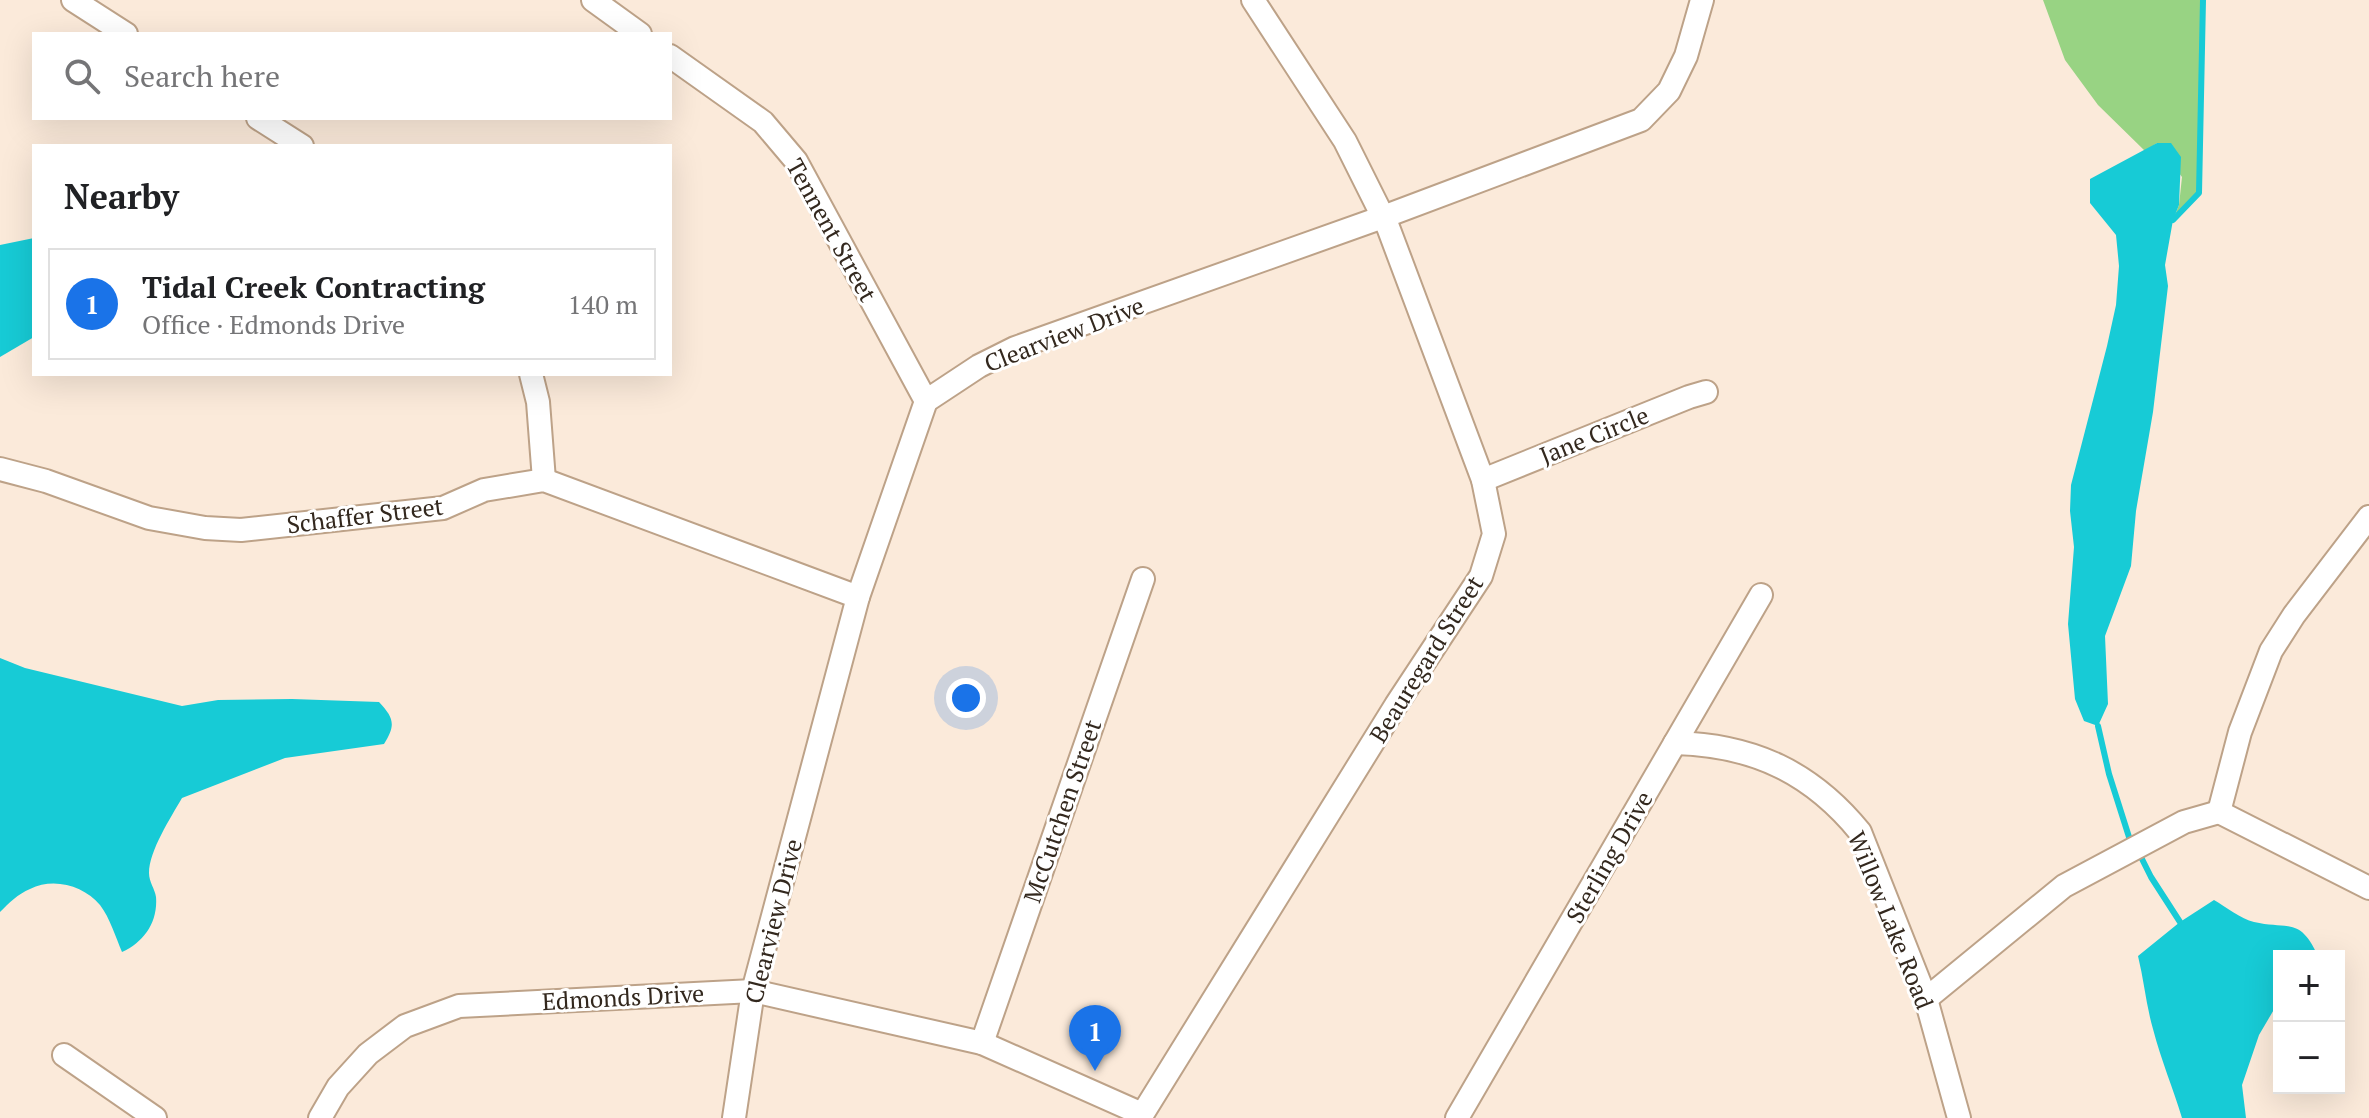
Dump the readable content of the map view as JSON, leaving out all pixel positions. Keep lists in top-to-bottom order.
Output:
{
  "streets": {
    "street": [
      "Tennent Street",
      "Clearview Drive",
      "Jane Circle",
      "Schaffer Street",
      "Beauregard Street",
      "McCutchen Street",
      "Sterling Drive",
      "Willow Lake Road",
      "Edmonds Drive"
    ]
  },
  "crossings": [
    ["Tennent Street", "Clearview Drive"],
    ["Clearview Drive", "Schaffer Street"],
    ["Clearview Drive", "Beauregard Street"],
    ["Clearview Drive", "Edmonds Drive"],
    ["Jane Circle", "Beauregard Street"],
    ["Beauregard Street", "Edmonds Drive"],
    ["McCutchen Street", "Edmonds Drive"],
    ["Sterling Drive", "Willow Lake Road"]
  ],
  "page": {
    "search": "Search here",
    "heading": "Nearby",
    "list": [
      {
        "mark": "1",
        "name": "Tidal Creek Contracting",
        "note": "Office · Edmonds Drive",
        "value": "140 m"
      }
    ],
    "map_buttons": ["+", "−"],
    "pins": "1"
  }
}
